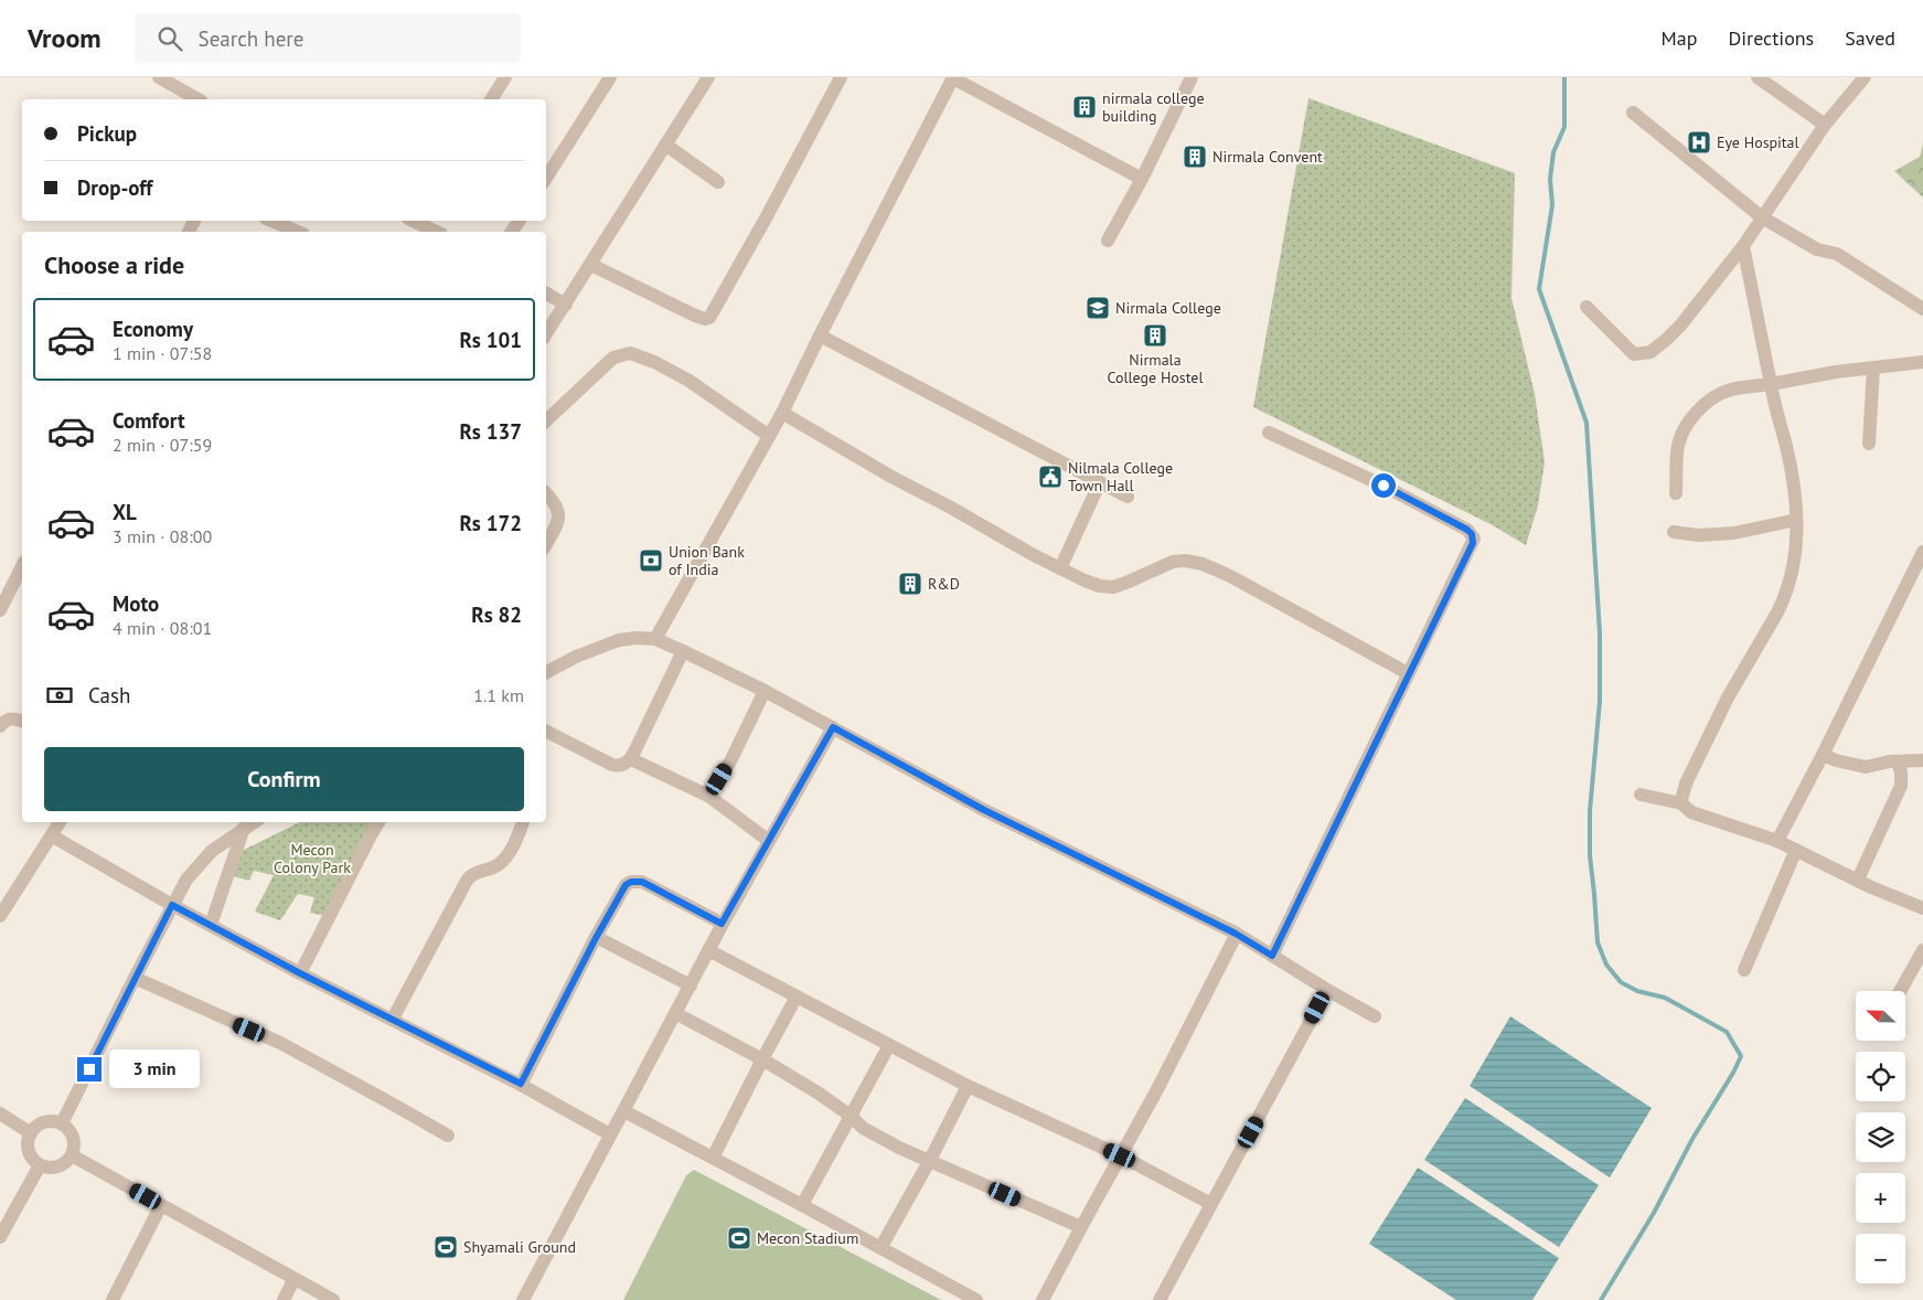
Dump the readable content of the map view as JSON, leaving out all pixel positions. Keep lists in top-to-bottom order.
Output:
{
  "parks": ["Mecon Colony Park"],
  "places": {
    "building": [
      "nirmala college building",
      "Nirmala Convent",
      "Nirmala College Hostel",
      "R&D"
    ],
    "hospital": ["Eye Hospital"],
    "school or university": ["Nirmala College"],
    "public building": ["Nilmala College Town Hall"],
    "bank": ["Union Bank of India"],
    "sports": ["Mecon Stadium", "Shyamali Ground"]
  },
  "north": "left",
  "page": {
    "header": "Vroom",
    "search": "Search here",
    "nav": ["Map", "Directions", "Saved"],
    "banner": ["Pickup", "Drop-off"],
    "heading": "Choose a ride",
    "list": [
      {
        "name": "Economy",
        "note": "1 min · 07:58",
        "value": "Rs 101"
      },
      {
        "name": "Comfort",
        "note": "2 min · 07:59",
        "value": "Rs 137"
      },
      {
        "name": "XL",
        "note": "3 min · 08:00",
        "value": "Rs 172"
      },
      {
        "name": "Moto",
        "note": "4 min · 08:01",
        "value": "Rs 82"
      }
    ],
    "pay": ["Cash", "1.1 km"],
    "buttons": "Confirm",
    "map_buttons": ["+", "−"],
    "bubble": "3 min"
  }
}
